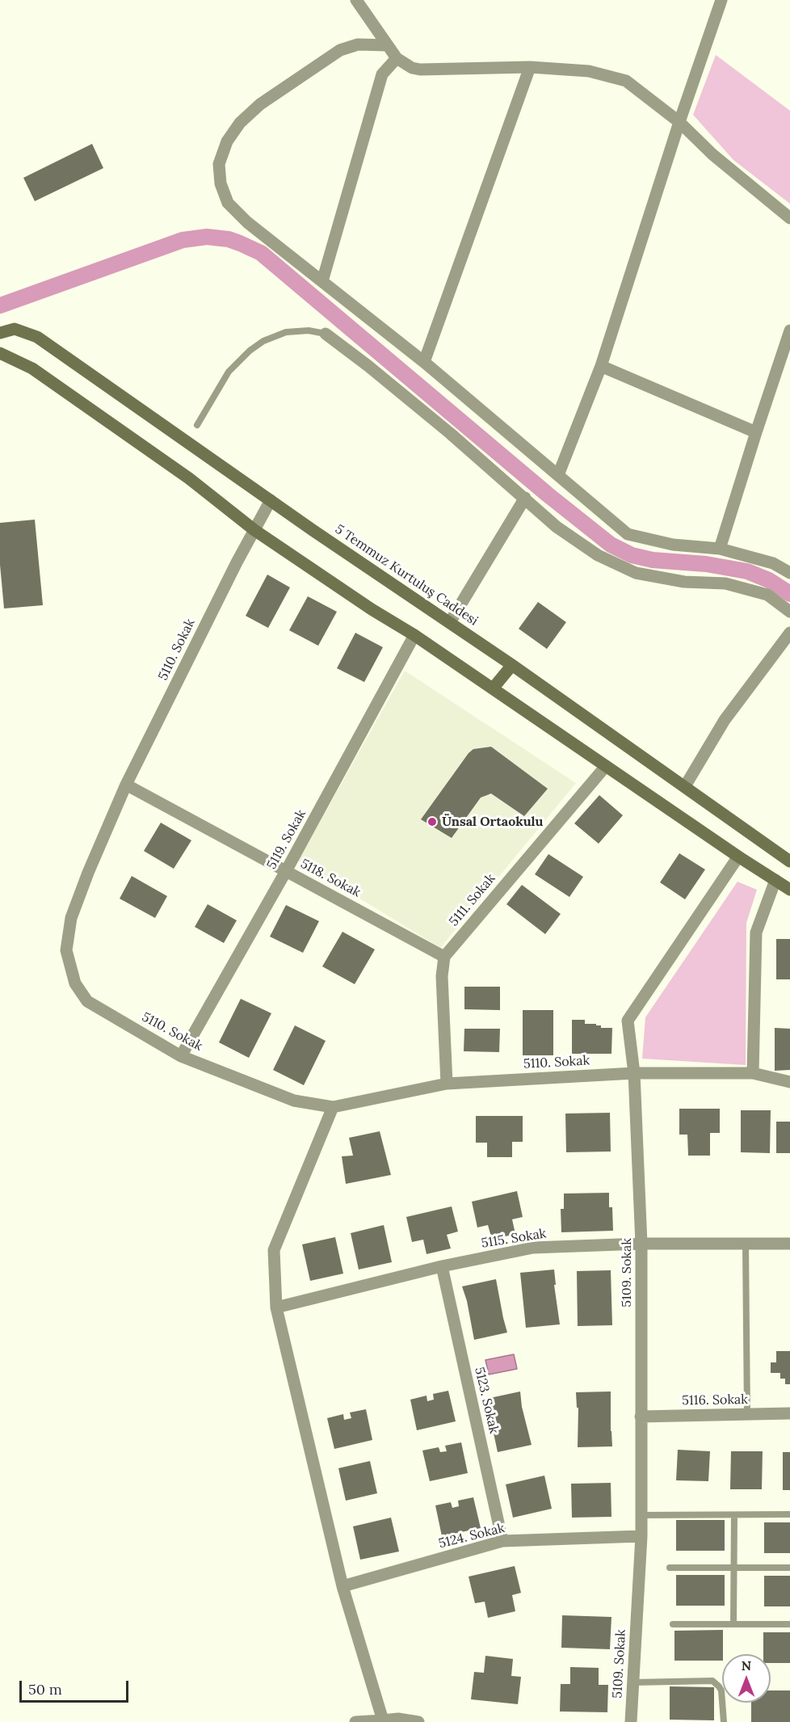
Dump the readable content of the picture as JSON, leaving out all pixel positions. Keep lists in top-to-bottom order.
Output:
{
  "streets": {
    "main road": ["5 Temmuz Kurtuluş Caddesi"],
    "street": [
      "5110. Sokak",
      "5119. Sokak",
      "5118. Sokak",
      "5111. Sokak",
      "5115. Sokak",
      "5109. Sokak",
      "5123. Sokak",
      "5116. Sokak",
      "5124. Sokak"
    ]
  },
  "crossings": [
    ["5 Temmuz Kurtuluş Caddesi", "5110. Sokak"],
    ["5110. Sokak", "5119. Sokak"],
    ["5110. Sokak", "5118. Sokak"],
    ["5110. Sokak", "5109. Sokak"],
    ["5119. Sokak", "5118. Sokak"],
    ["5118. Sokak", "5111. Sokak"],
    ["5115. Sokak", "5109. Sokak"],
    ["5115. Sokak", "5123. Sokak"],
    ["5109. Sokak", "5116. Sokak"],
    ["5109. Sokak", "5124. Sokak"],
    ["5123. Sokak", "5124. Sokak"]
  ],
  "places": ["Ünsal Ortaokulu"],
  "scale_bar": "50 m",
  "north": "top"
}
